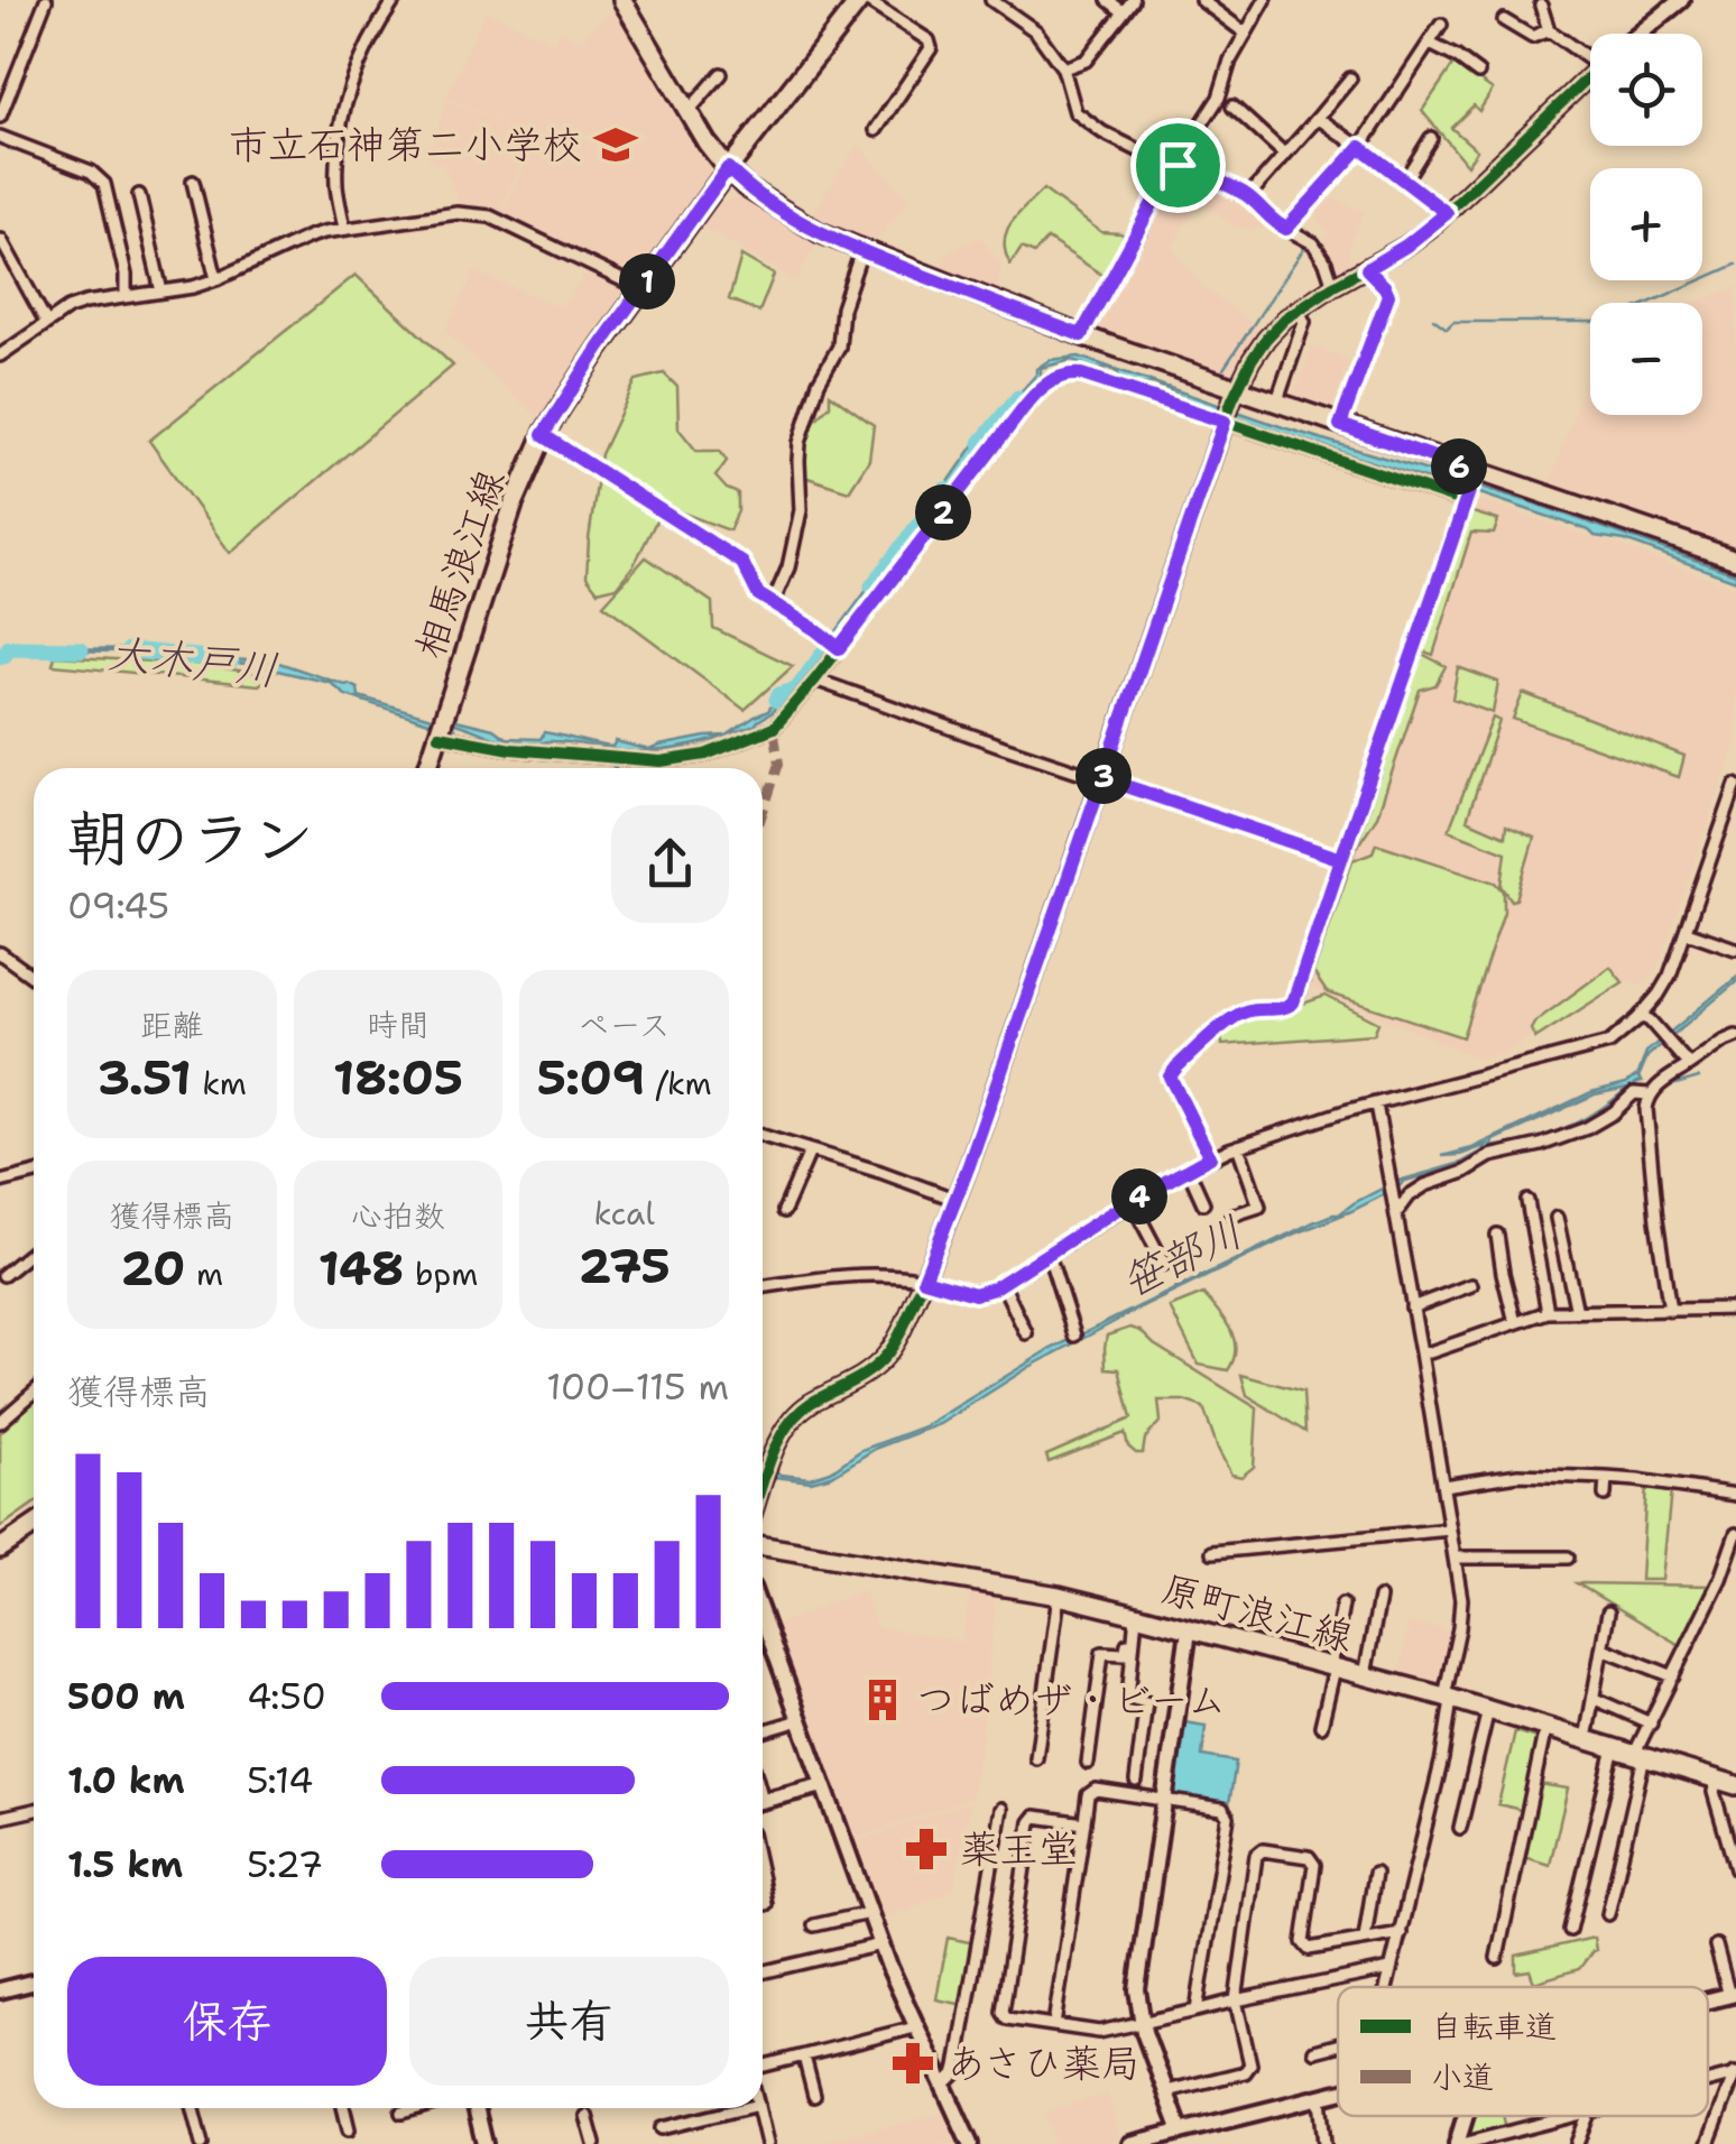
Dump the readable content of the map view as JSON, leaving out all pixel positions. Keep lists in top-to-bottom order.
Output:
{
  "streets": {
    "main road": ["相馬浪江線", "原町浪江線"]
  },
  "water": ["大木戸川", "笹部川"],
  "places": {
    "school or university": ["市立石神第二小学校"],
    "building": ["つばめザ・ビーム"],
    "pharmacy": ["薬王堂", "あさひ薬局"]
  },
  "legend": ["自転車道", "小道"],
  "page": {
    "map_buttons": ["+", "−"],
    "pins": [
      "1",
      "6",
      "2",
      "3",
      "4"
    ],
    "heading": ["朝のラン", "09:45"],
    "stats": [
      ["距離", "3.51 km"],
      ["時間", "18:05"],
      ["ペース", "5:09 /km"],
      ["獲得標高", "20 m"],
      ["心拍数", "148 bpm"],
      ["kcal", "275"]
    ],
    "chart": ["獲得標高", "100–115 m"],
    "list": [
      {
        "name": "500 m",
        "note": "4:50"
      },
      {
        "name": "1.0 km",
        "note": "5:14"
      },
      {
        "name": "1.5 km",
        "note": "5:27"
      }
    ],
    "buttons": ["保存", "共有"]
  }
}
